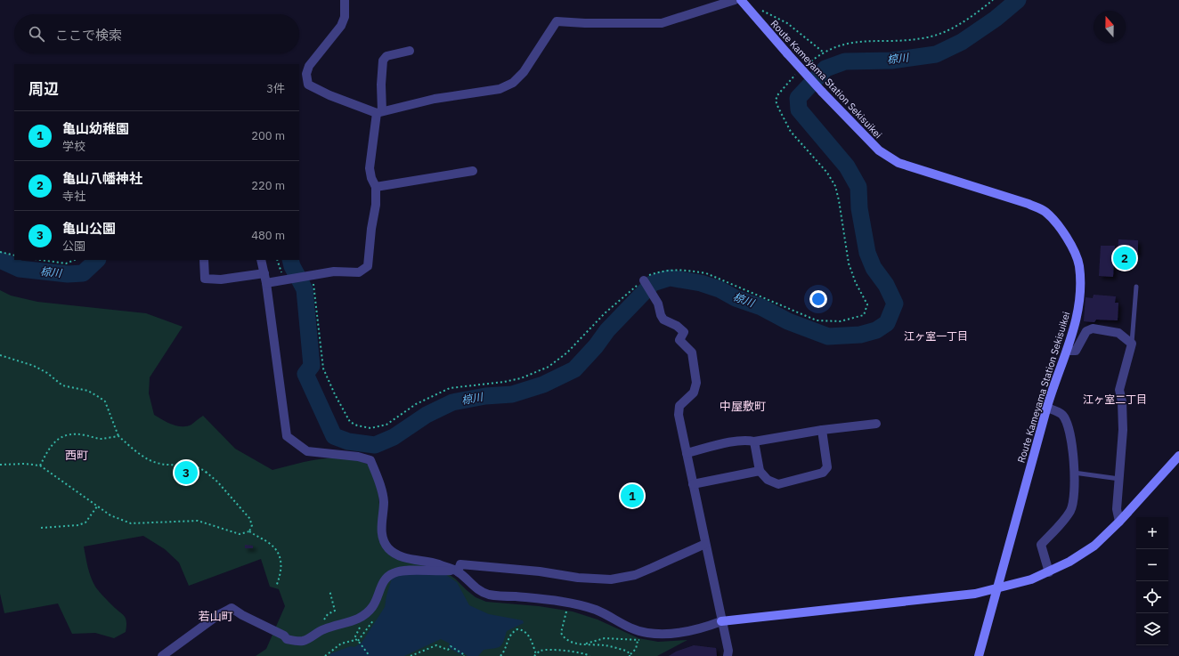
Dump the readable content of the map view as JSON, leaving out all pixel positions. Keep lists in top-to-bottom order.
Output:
{
  "streets": {
    "main road": ["Route Kameyama Station Sekisuikei"]
  },
  "districts": [
    "江ヶ室一丁目",
    "江ヶ室二丁目",
    "中屋敷町",
    "西町",
    "若山町"
  ],
  "water": ["椋川"],
  "north": "top",
  "page": {
    "search": "ここで検索",
    "heading": ["周辺", "3件"],
    "list": [
      {
        "mark": "1",
        "name": "亀山幼稚園",
        "note": "学校",
        "value": "200 m"
      },
      {
        "mark": "2",
        "name": "亀山八幡神社",
        "note": "寺社",
        "value": "220 m"
      },
      {
        "mark": "3",
        "name": "亀山公園",
        "note": "公園",
        "value": "480 m"
      }
    ],
    "pins": ["2", "3", "1"],
    "map_buttons": ["+", "−"]
  }
}
